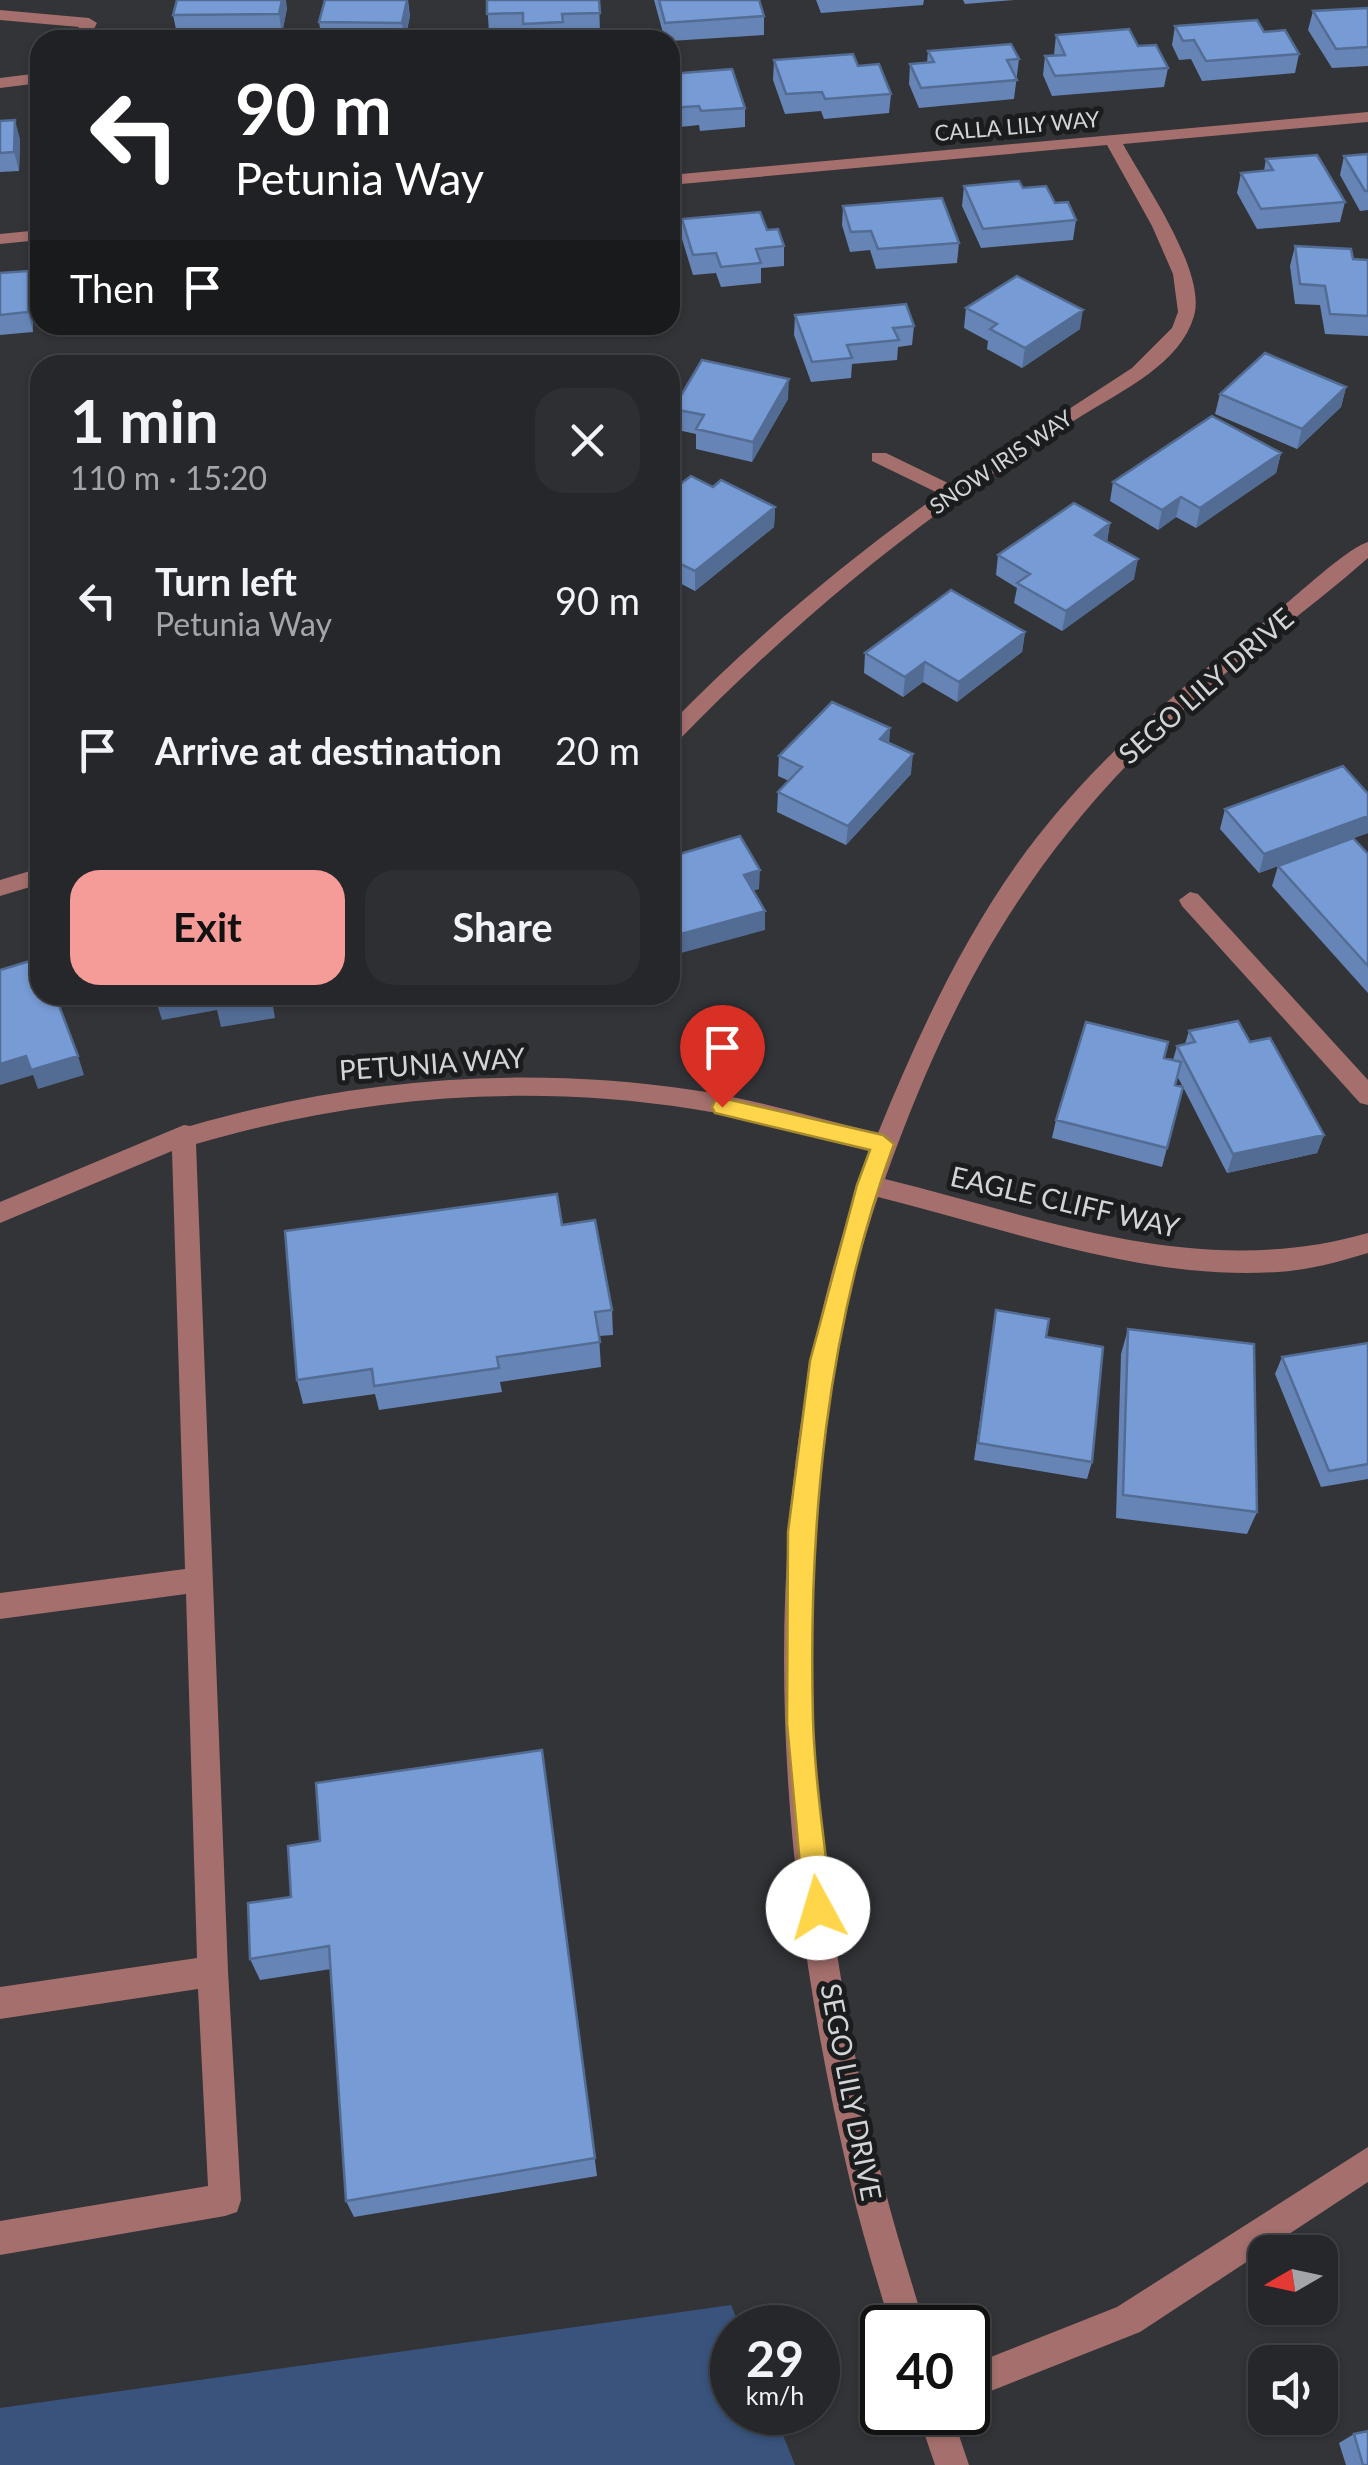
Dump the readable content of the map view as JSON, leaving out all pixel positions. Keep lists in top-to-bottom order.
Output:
{
  "streets": {
    "street": [
      "CALLA LILY WAY",
      "SNOW IRIS WAY",
      "SEGO LILY DRIVE",
      "PETUNIA WAY",
      "EAGLE CLIFF WAY"
    ]
  },
  "crossings": [
    ["CALLA LILY WAY", "SNOW IRIS WAY"],
    ["SEGO LILY DRIVE", "PETUNIA WAY"],
    ["SEGO LILY DRIVE", "EAGLE CLIFF WAY"]
  ],
  "north": "left",
  "page": {
    "turn": ["90 m", "Petunia Way"],
    "then": "Then",
    "heading": ["1 min", "110 m · 15:20"],
    "list": [
      {
        "name": "Turn left",
        "note": "Petunia Way",
        "value": "90 m"
      },
      {
        "name": "Arrive at destination",
        "value": "20 m"
      }
    ],
    "buttons": ["Exit", "Share"],
    "speed": "29 km/h",
    "limit": "40"
  }
}
